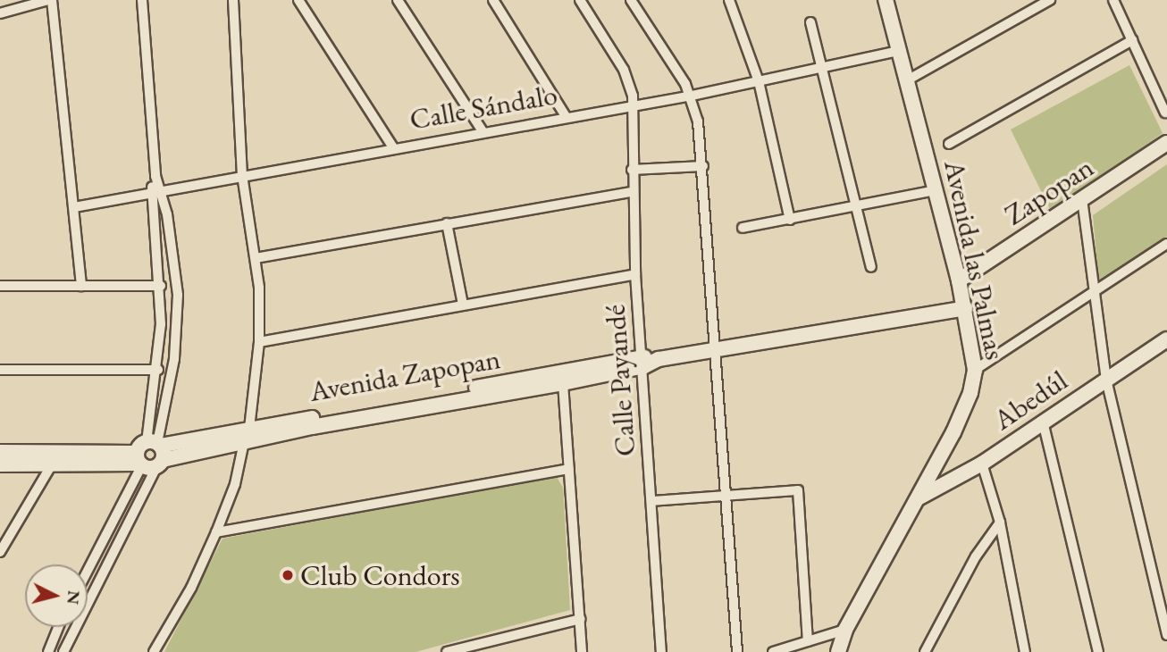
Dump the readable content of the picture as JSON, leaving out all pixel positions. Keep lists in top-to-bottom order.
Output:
{
  "streets": {
    "street": [
      "Calle Sándalo",
      "Zapopan",
      "Avenida las Palmas",
      "Avenida Zapopan",
      "Calle Payandé",
      "Abedúl"
    ]
  },
  "crossings": [
    ["Calle Sándalo", "Avenida las Palmas"],
    ["Calle Sándalo", "Calle Payandé"],
    ["Zapopan", "Avenida las Palmas"],
    ["Avenida las Palmas", "Avenida Zapopan"],
    ["Avenida las Palmas", "Abedúl"],
    ["Avenida Zapopan", "Calle Payandé"]
  ],
  "places": ["Club Condors"],
  "north": "right"
}
